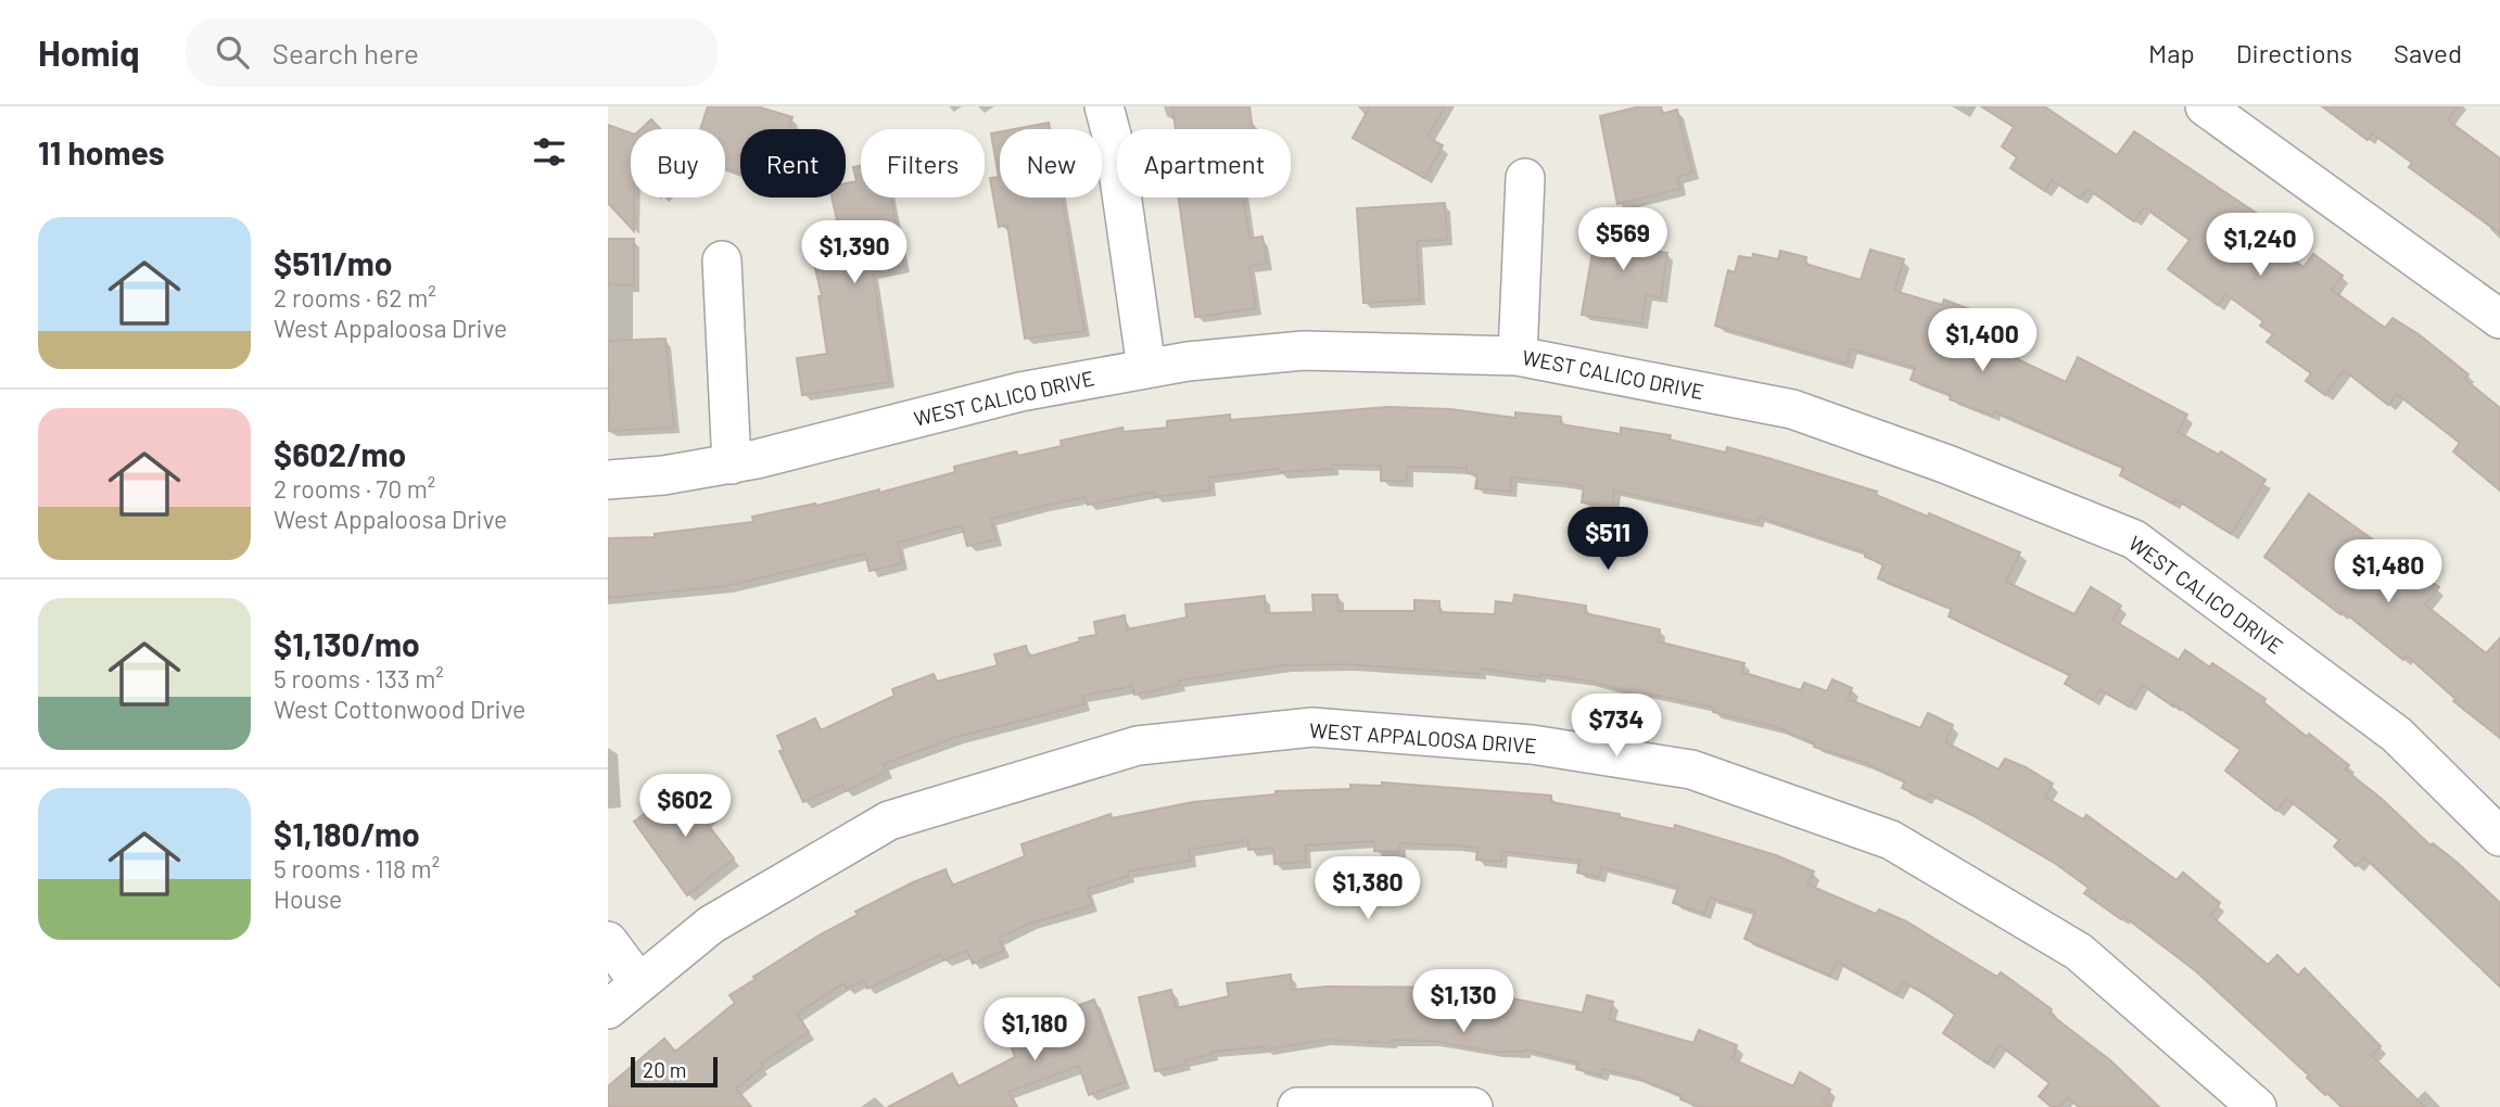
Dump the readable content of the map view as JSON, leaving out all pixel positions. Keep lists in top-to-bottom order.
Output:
{
  "streets": {
    "street": ["WEST CALICO DRIVE", "WEST APPALOOSA DRIVE"]
  },
  "scale_bar": "20 m",
  "page": {
    "header": "Homiq",
    "search": "Search here",
    "nav": ["Map", "Directions", "Saved"],
    "heading": "11 homes",
    "chip": [
      "Buy",
      "Rent",
      "Filters",
      "New",
      "Apartment"
    ],
    "list": [
      {
        "name": "$511/mo",
        "note": "2 rooms · 62 m² · West Appaloosa Drive"
      },
      {
        "name": "$602/mo",
        "note": "2 rooms · 70 m² · West Appaloosa Drive"
      },
      {
        "name": "$1,130/mo",
        "note": "5 rooms · 133 m² · West Cottonwood Drive"
      },
      {
        "name": "$1,180/mo",
        "note": "5 rooms · 118 m² · House"
      }
    ],
    "price": [
      "$569",
      "$1,240",
      "$1,390",
      "$1,400",
      "$511",
      "$1,480",
      "$734",
      "$602",
      "$1,380",
      "$1,130",
      "$1,180"
    ],
    "scale": "20 m"
  }
}
